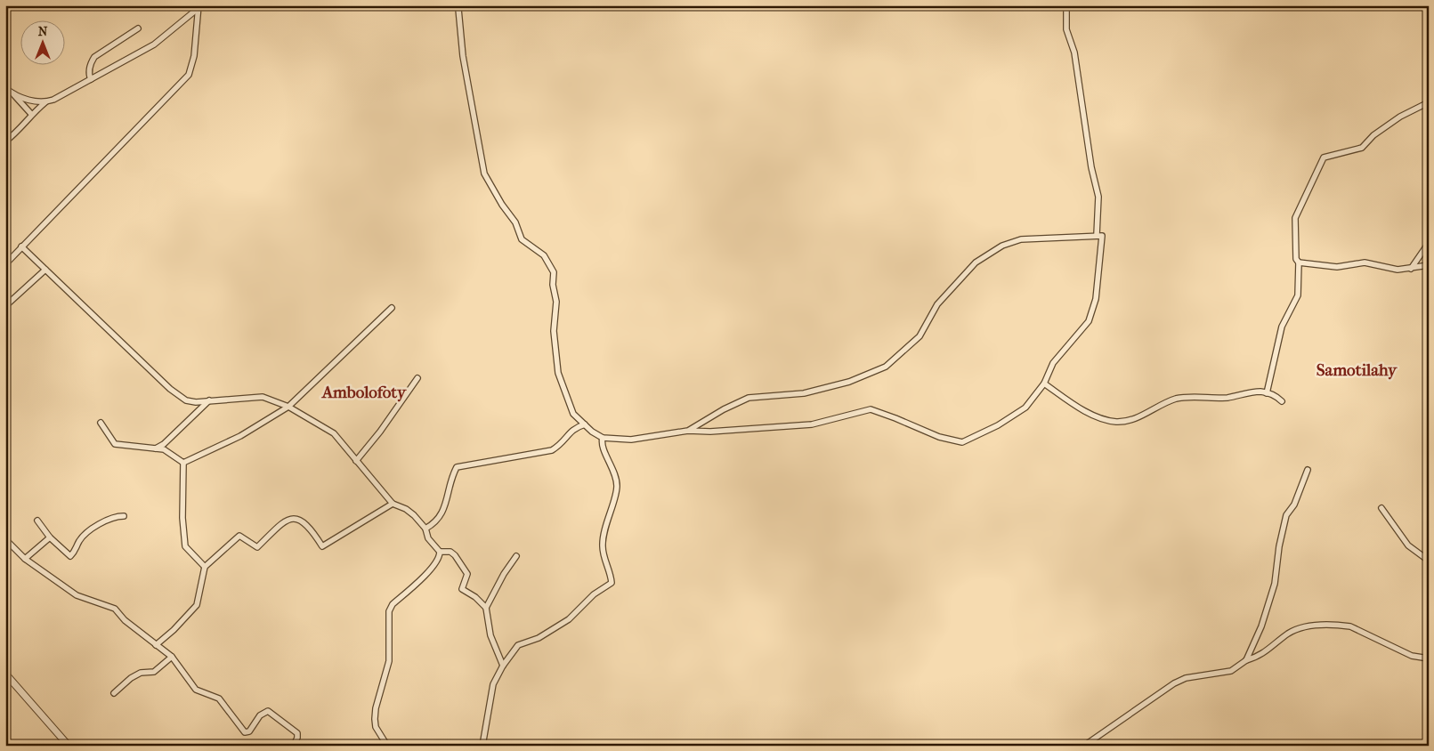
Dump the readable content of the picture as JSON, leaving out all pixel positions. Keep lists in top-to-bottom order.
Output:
{
  "districts": ["Samotilahy", "Ambolofoty"],
  "north": "top"
}
